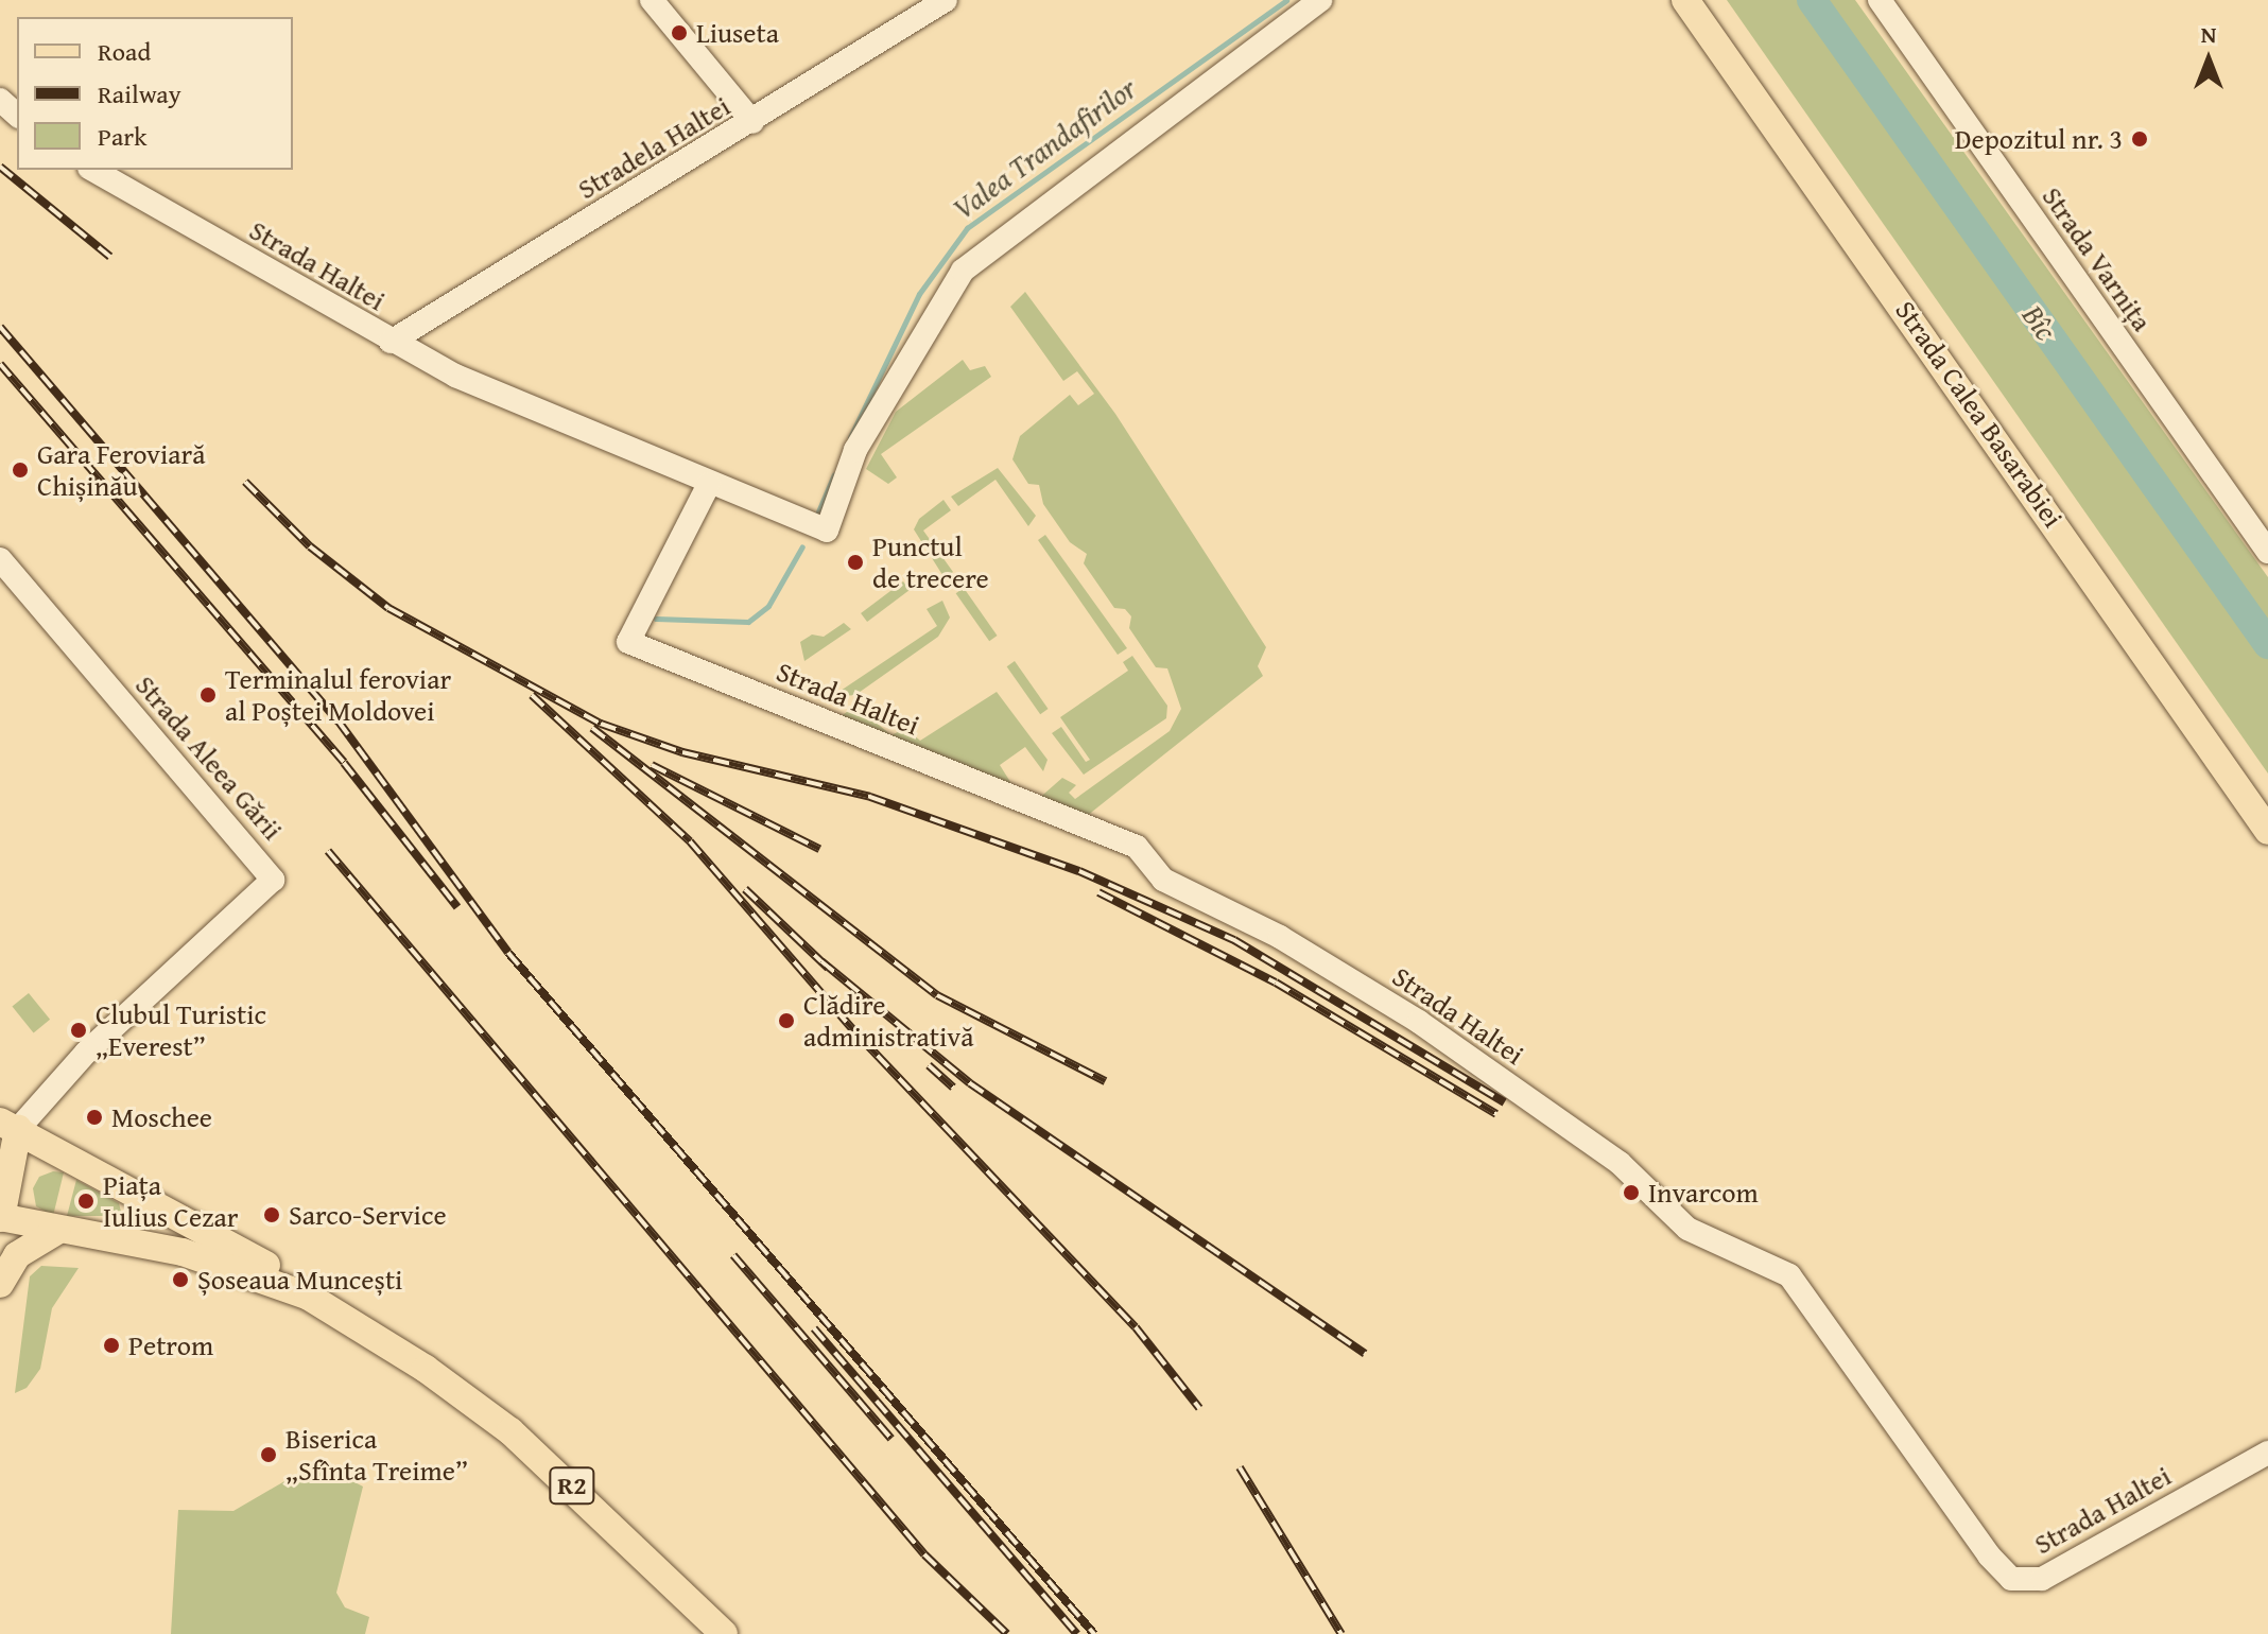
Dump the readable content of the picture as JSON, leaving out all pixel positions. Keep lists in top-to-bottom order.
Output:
{
  "streets": {
    "main road": ["Strada Calea Basarabiei", "R2"],
    "street": [
      "Stradela Haltei",
      "Strada Varnița",
      "Strada Haltei",
      "Strada Aleea Gării"
    ]
  },
  "crossings": [
    ["Stradela Haltei", "Strada Haltei"],
    ["Strada Aleea Gării", "R2"]
  ],
  "water": ["Valea Trandafirilor", "Bîc"],
  "places": [
    "Liuseta",
    "Depozitul nr. 3",
    "Gara Feroviară Chișinău",
    "Punctul de trecere",
    "Terminalul feroviar al Poștei Moldovei",
    "Clădire administrativă",
    "Clubul Turistic „Everest”",
    "Moschee",
    "Invarcom",
    "Piața Iulius Cezar",
    "Sarco-Service",
    "Șoseaua Muncești",
    "Petrom",
    "Biserica „Sfînta Treime”"
  ],
  "legend": ["Road", "Railway", "Park"],
  "north": "top"
}
